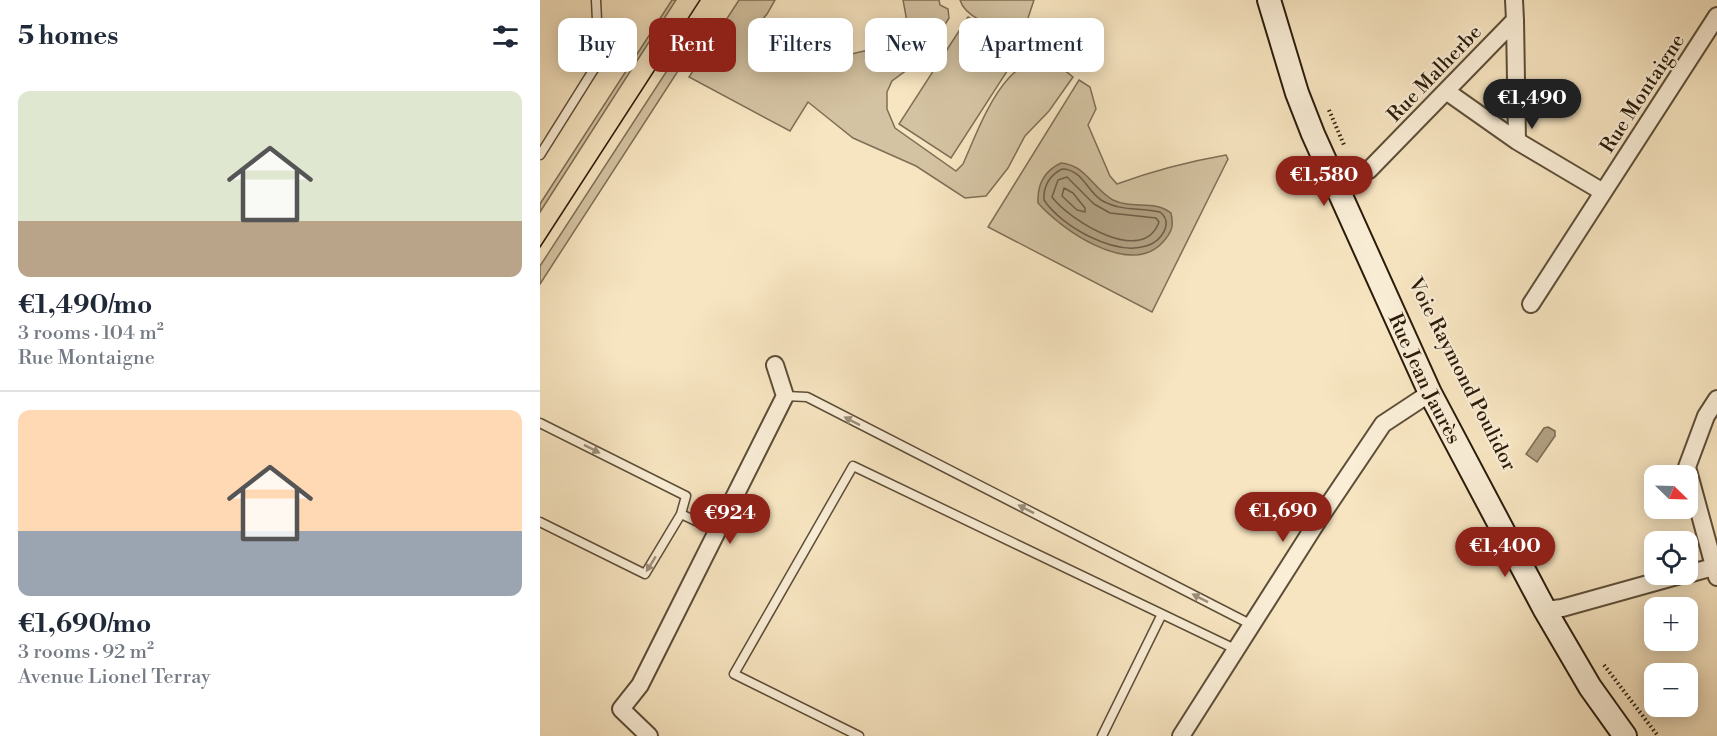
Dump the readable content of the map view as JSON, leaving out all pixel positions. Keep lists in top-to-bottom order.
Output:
{
  "streets": {
    "main road": ["Rue Jean Jaurès"],
    "street": ["Rue Malherbe", "Rue Montaigne"]
  },
  "crossings": [
    ["Rue Malherbe", "Rue Jean Jaurès"]
  ],
  "north": "bottom right",
  "page": {
    "heading": "5 homes",
    "chip": [
      "Buy",
      "Rent",
      "Filters",
      "New",
      "Apartment"
    ],
    "list": [
      {
        "name": "€1,490/mo",
        "note": "3 rooms · 104 m² · Rue Montaigne"
      },
      {
        "name": "€1,690/mo",
        "note": "3 rooms · 92 m² · Avenue Lionel Terray"
      }
    ],
    "price": [
      "€1,490",
      "€1,580",
      "€1,690",
      "€924",
      "€1,400"
    ],
    "map_buttons": ["+", "−"]
  }
}
